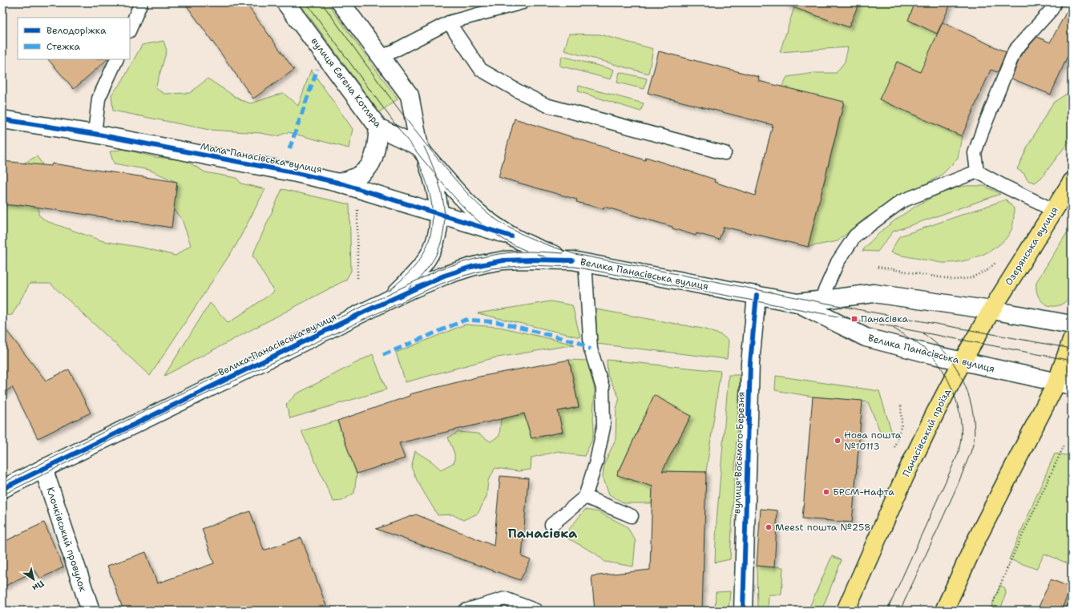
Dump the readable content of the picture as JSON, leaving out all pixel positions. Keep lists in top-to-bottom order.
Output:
{
  "streets": {
    "main road": ["Озерянська вулиця", "Панасівський проїзд"],
    "street": [
      "вулиця Євгена Котляра",
      "Мала Панасівська вулиця",
      "Велика Панасівська вулиця",
      "вулиця Восьмого Березня",
      "Клочківський провулок"
    ]
  },
  "crossings": [
    ["вулиця Євгена Котляра", "Мала Панасівська вулиця"],
    ["вулиця Євгена Котляра", "Велика Панасівська вулиця"],
    ["Озерянська вулиця", "Велика Панасівська вулиця"],
    ["Озерянська вулиця", "Панасівський проїзд"],
    ["Велика Панасівська вулиця", "Панасівський проїзд"],
    ["Велика Панасівська вулиця", "вулиця Восьмого Березня"],
    ["Велика Панасівська вулиця", "Клочківський провулок"]
  ],
  "districts": ["Панасівка"],
  "places": {
    "transit": ["Панасівка"],
    "other": ["Нова пошта №10113", "БРСМ-Нафта", "Meest пошта №258"]
  },
  "legend": ["Велодоріжка", "Стежка"],
  "north": "bottom right"
}
